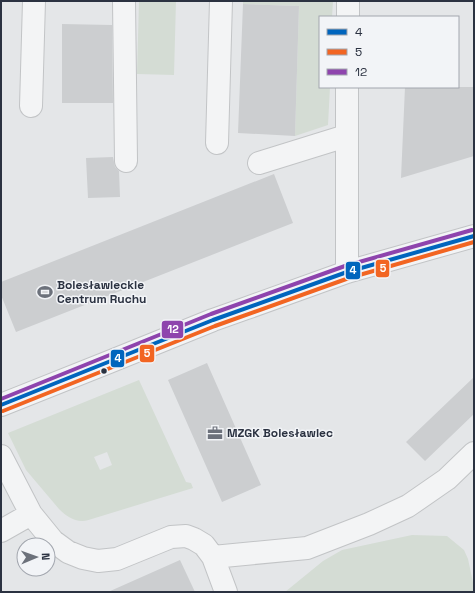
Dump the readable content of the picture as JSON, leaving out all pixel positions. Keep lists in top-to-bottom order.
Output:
{
  "places": {
    "sports": ["Bolesławieckie Centrum Ruchu"],
    "office": ["MZGK Bolesławiec"]
  },
  "lines": ["transit line 12", "transit line 4", "transit line 5"],
  "legend": ["4", "5", "12"],
  "north": "right"
}
